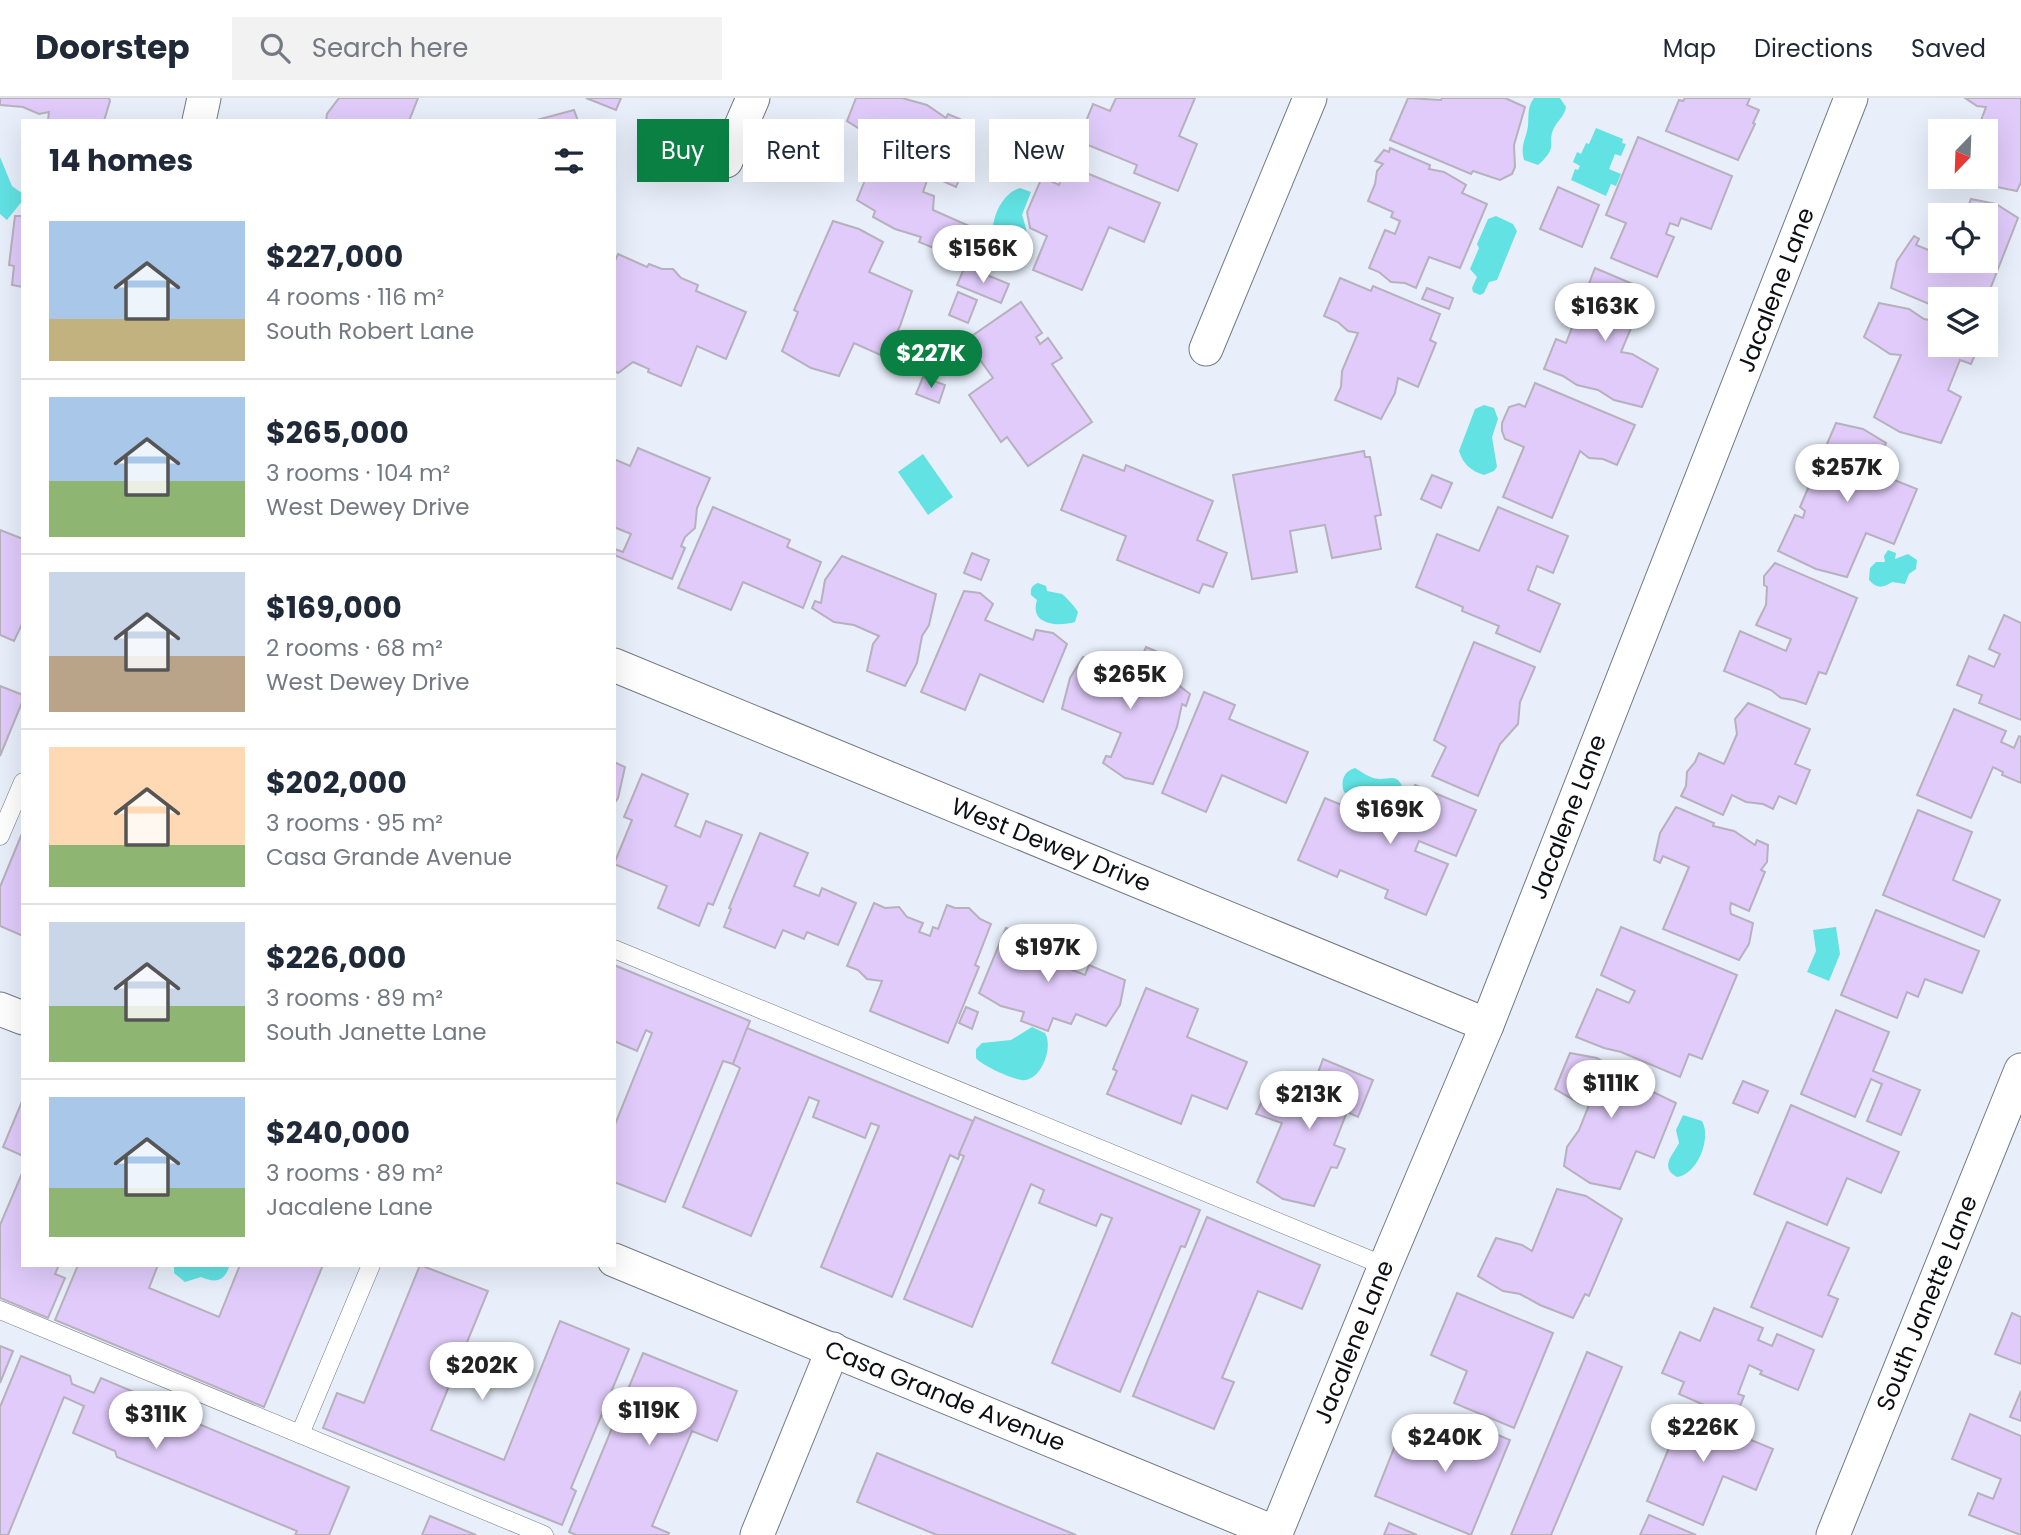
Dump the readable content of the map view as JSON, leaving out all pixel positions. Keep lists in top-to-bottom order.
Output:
{
  "streets": {
    "street": [
      "Jacalene Lane",
      "West Dewey Drive",
      "South Janette Lane",
      "Casa Grande Avenue"
    ]
  },
  "crossings": [
    ["Jacalene Lane", "West Dewey Drive"],
    ["Jacalene Lane", "Casa Grande Avenue"]
  ],
  "north": "bottom left",
  "page": {
    "header": "Doorstep",
    "search": "Search here",
    "nav": ["Map", "Directions", "Saved"],
    "chip": [
      "Buy",
      "Rent",
      "Filters",
      "New"
    ],
    "heading": "14 homes",
    "list": [
      {
        "name": "$227,000",
        "note": "4 rooms · 116 m² · South Robert Lane"
      },
      {
        "name": "$265,000",
        "note": "3 rooms · 104 m² · West Dewey Drive"
      },
      {
        "name": "$169,000",
        "note": "2 rooms · 68 m² · West Dewey Drive"
      },
      {
        "name": "$202,000",
        "note": "3 rooms · 95 m² · Casa Grande Avenue"
      },
      {
        "name": "$226,000",
        "note": "3 rooms · 89 m² · South Janette Lane"
      },
      {
        "name": "$240,000",
        "note": "3 rooms · 89 m² · Jacalene Lane"
      }
    ],
    "price": [
      "$156K",
      "$163K",
      "$227K",
      "$257K",
      "$265K",
      "$169K",
      "$197K",
      "$111K",
      "$213K",
      "$202K",
      "$119K",
      "$311K",
      "$226K",
      "$240K"
    ]
  }
}
